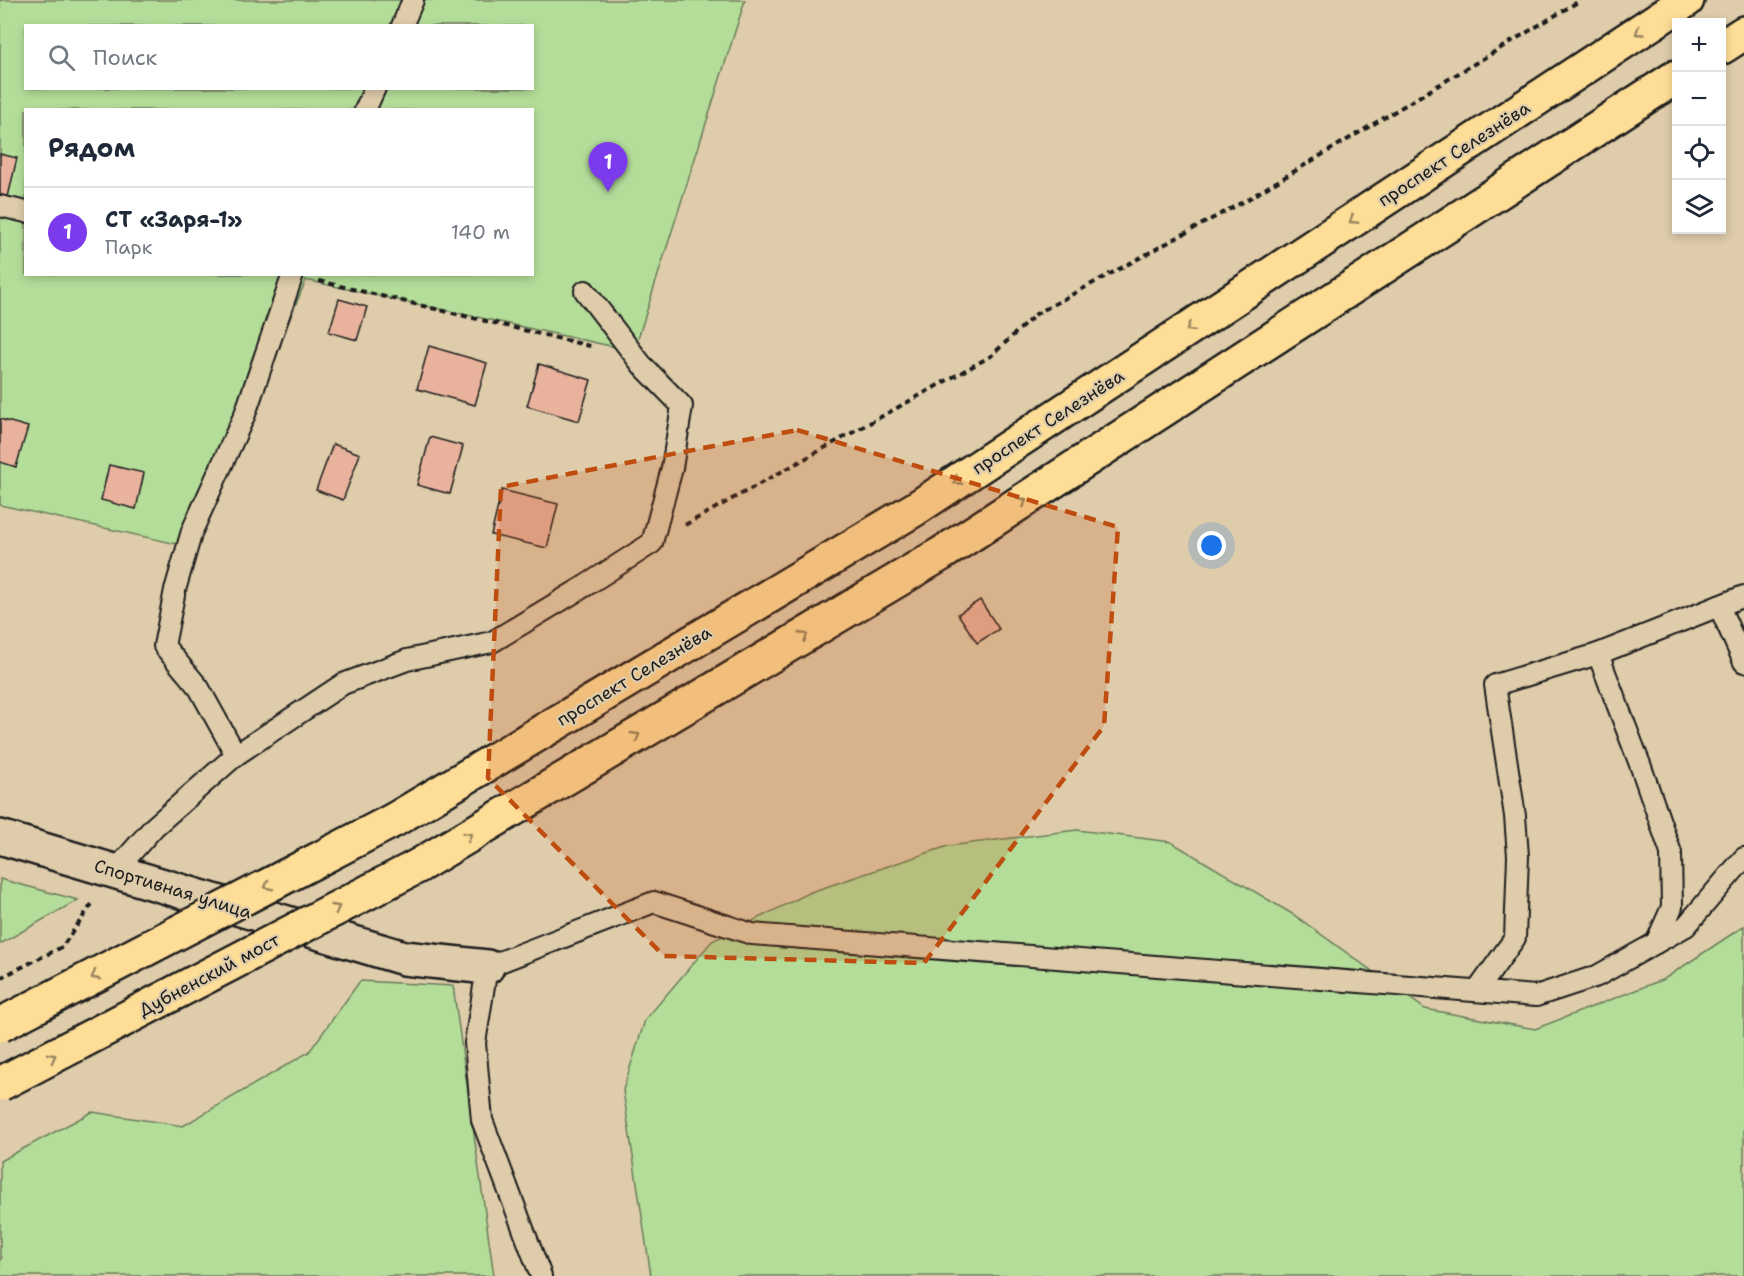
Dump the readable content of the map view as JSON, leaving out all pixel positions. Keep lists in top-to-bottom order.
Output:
{
  "streets": {
    "main road": ["проспект Селезнёва", "Дубненский мост"],
    "street": ["Спортивная улица"]
  },
  "one_way": ["проспект Селезнёва", "Дубненский мост"],
  "page": {
    "map_buttons": ["+", "−"],
    "search": "Поиск",
    "heading": "Рядом",
    "pins": "1",
    "list": [
      {
        "mark": "1",
        "name": "СТ «Заря-1»",
        "note": "Парк",
        "value": "140 m"
      }
    ]
  }
}
